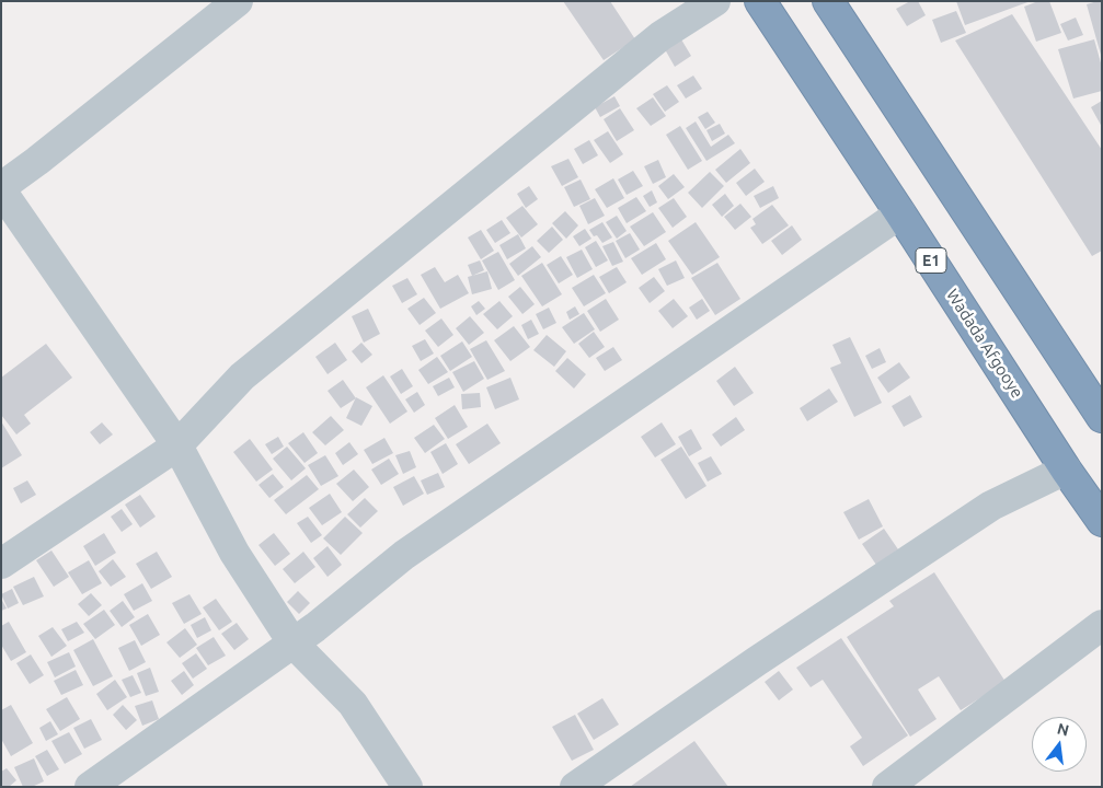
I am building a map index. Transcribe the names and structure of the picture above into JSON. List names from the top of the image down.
{
  "streets": {
    "highway": ["E1", "Wadada Afgooye"]
  },
  "north": "top"
}
